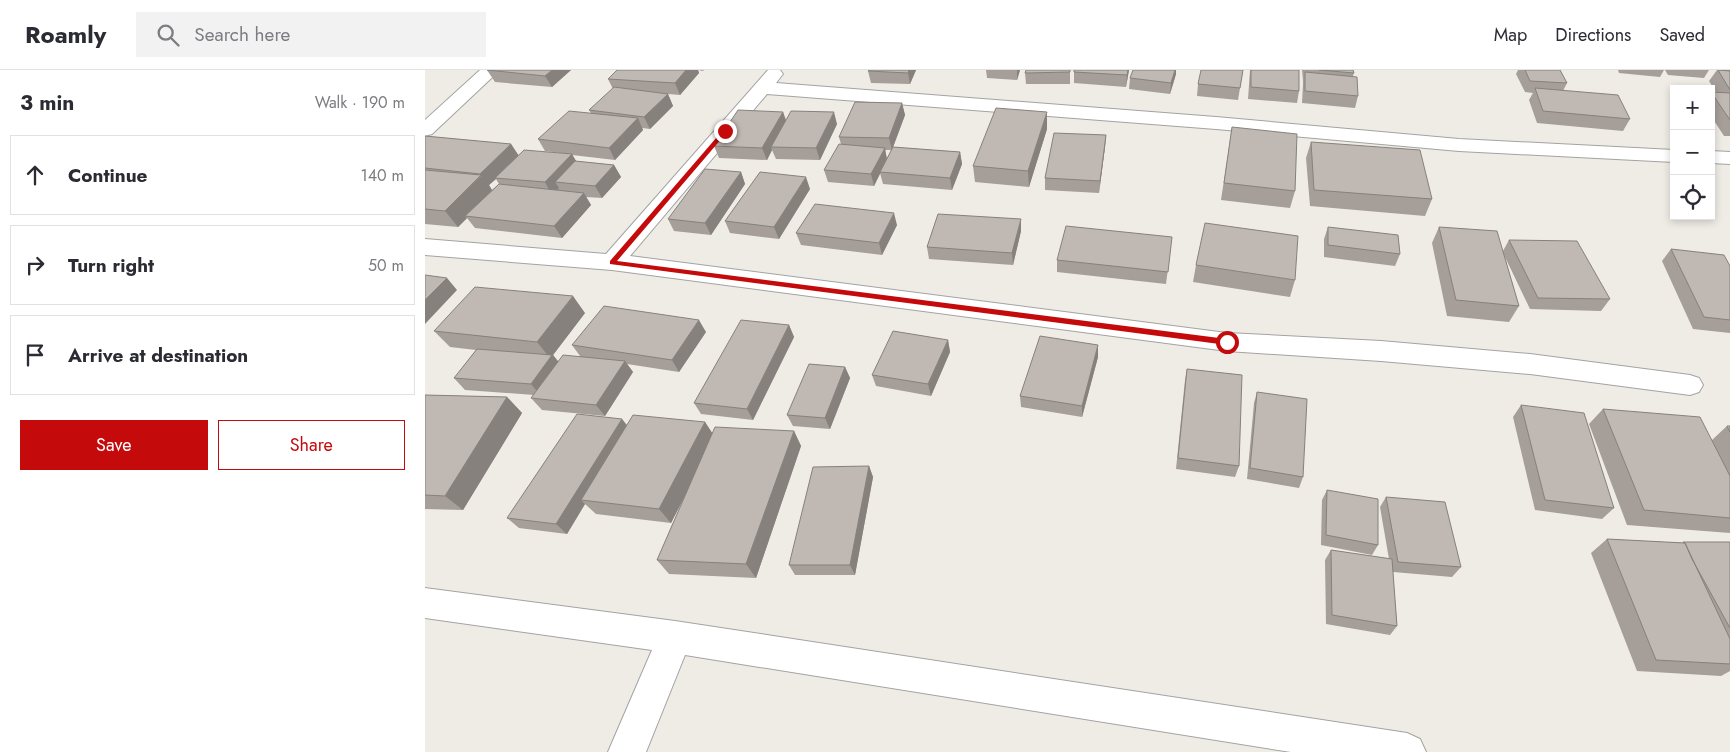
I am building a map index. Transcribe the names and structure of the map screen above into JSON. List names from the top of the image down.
{
  "page": {
    "header": "Roamly",
    "search": "Search here",
    "nav": ["Map", "Directions", "Saved"],
    "heading": ["3 min", "Walk · 190 m"],
    "map_buttons": ["+", "−"],
    "list": [
      ["Continue", "140 m"],
      ["Turn right", "50 m"],
      "Arrive at destination"
    ],
    "buttons": ["Save", "Share"]
  }
}
